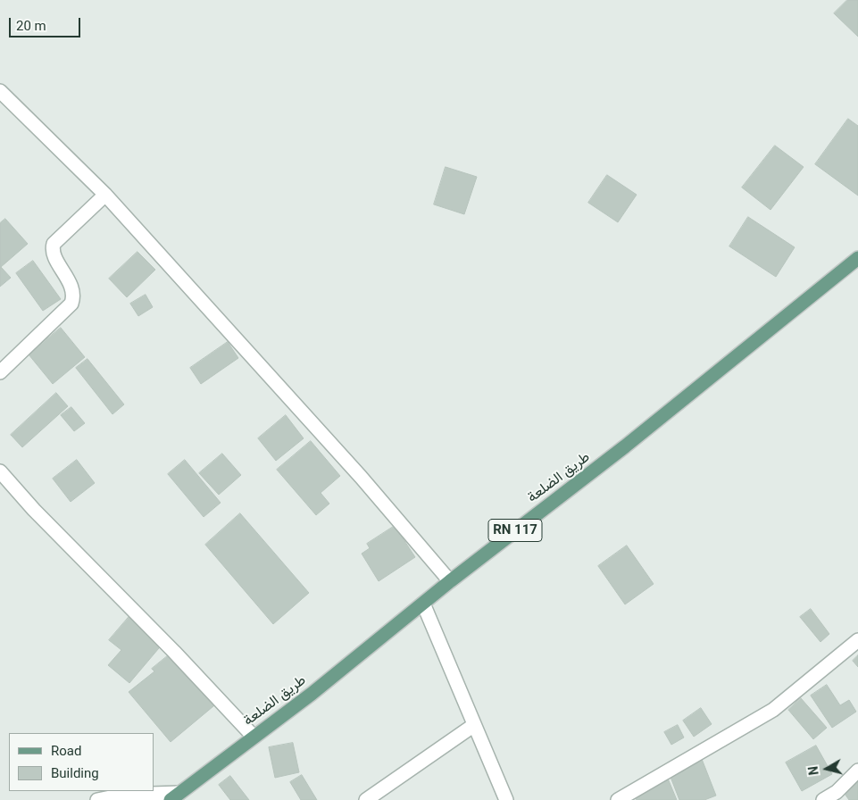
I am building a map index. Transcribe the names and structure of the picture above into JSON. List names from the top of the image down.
{
  "streets": {
    "main road": ["طريق الضلعة", "RN 117"]
  },
  "legend": ["Road", "Building"],
  "scale_bar": "20 m",
  "north": "left"
}
